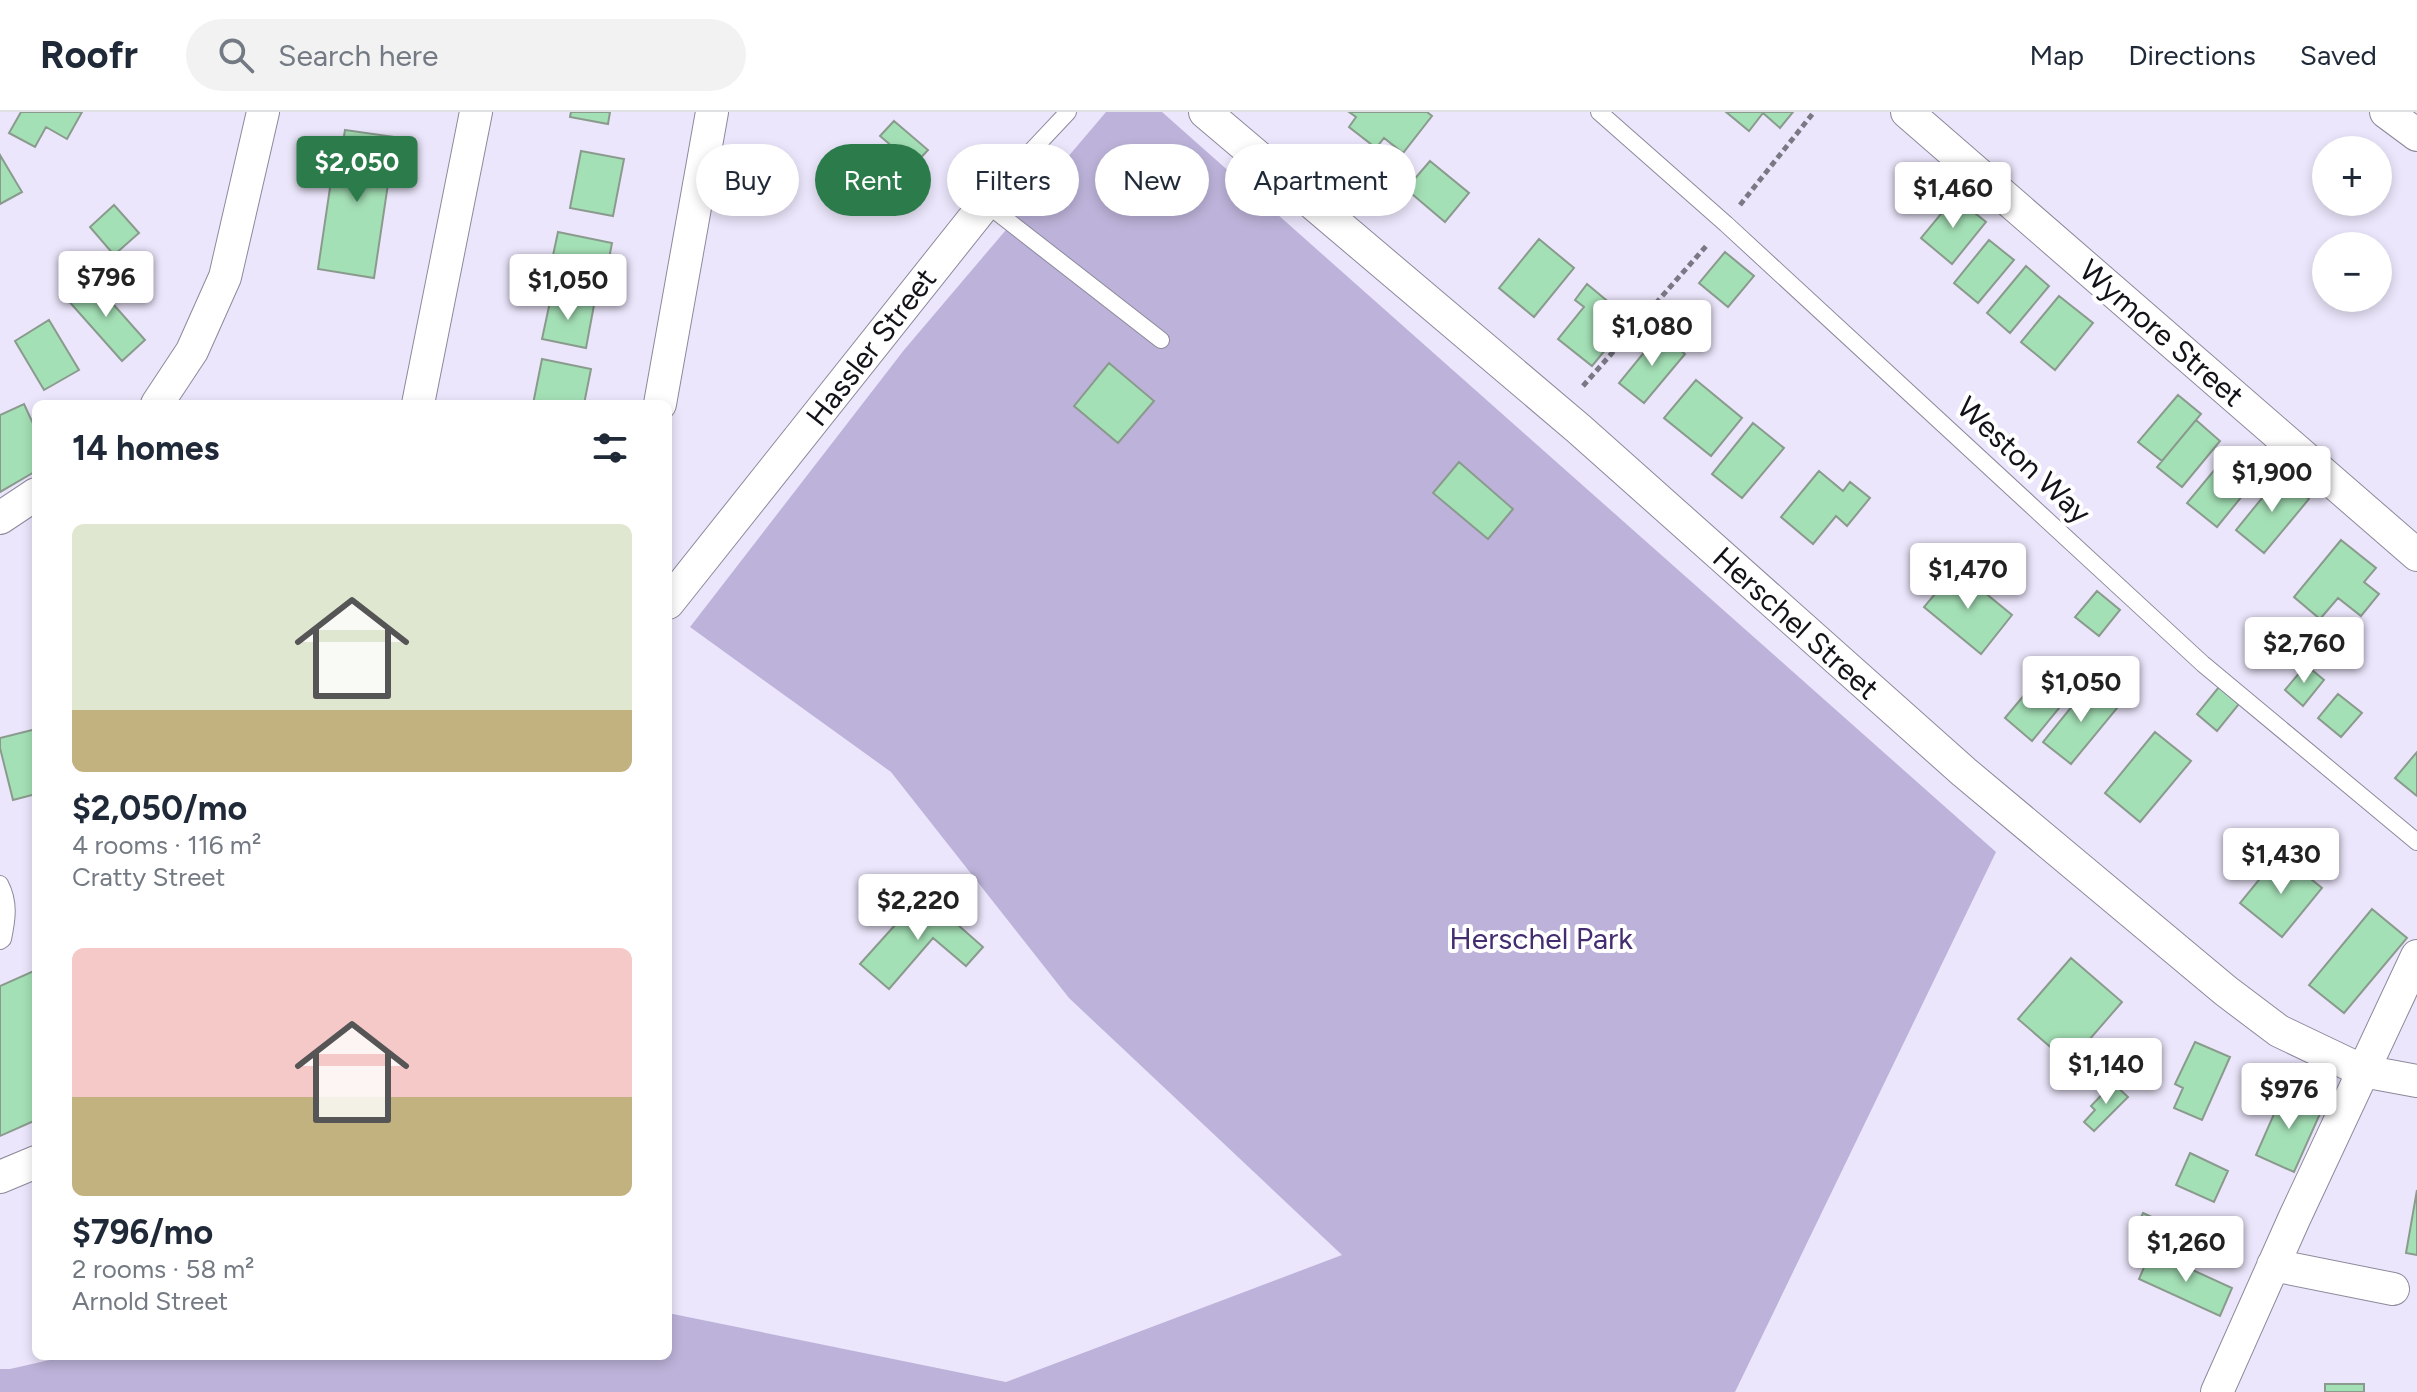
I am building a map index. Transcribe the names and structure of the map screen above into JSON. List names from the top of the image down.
{
  "streets": {
    "street": ["Wymore Street", "Hassler Street", "Herschel Street"],
    "lane": ["Weston Way"]
  },
  "parks": ["Herschel Park"],
  "page": {
    "header": "Roofr",
    "search": "Search here",
    "nav": ["Map", "Directions", "Saved"],
    "map_buttons": ["+", "−"],
    "price": [
      "$2,050",
      "$1,460",
      "$796",
      "$1,050",
      "$1,080",
      "$1,900",
      "$1,470",
      "$2,760",
      "$1,050",
      "$1,430",
      "$2,220",
      "$1,140",
      "$976",
      "$1,260"
    ],
    "chip": [
      "Buy",
      "Rent",
      "Filters",
      "New",
      "Apartment"
    ],
    "heading": "14 homes",
    "list": [
      {
        "name": "$2,050/mo",
        "note": "4 rooms · 116 m² · Cratty Street"
      },
      {
        "name": "$796/mo",
        "note": "2 rooms · 58 m² · Arnold Street"
      }
    ]
  }
}
